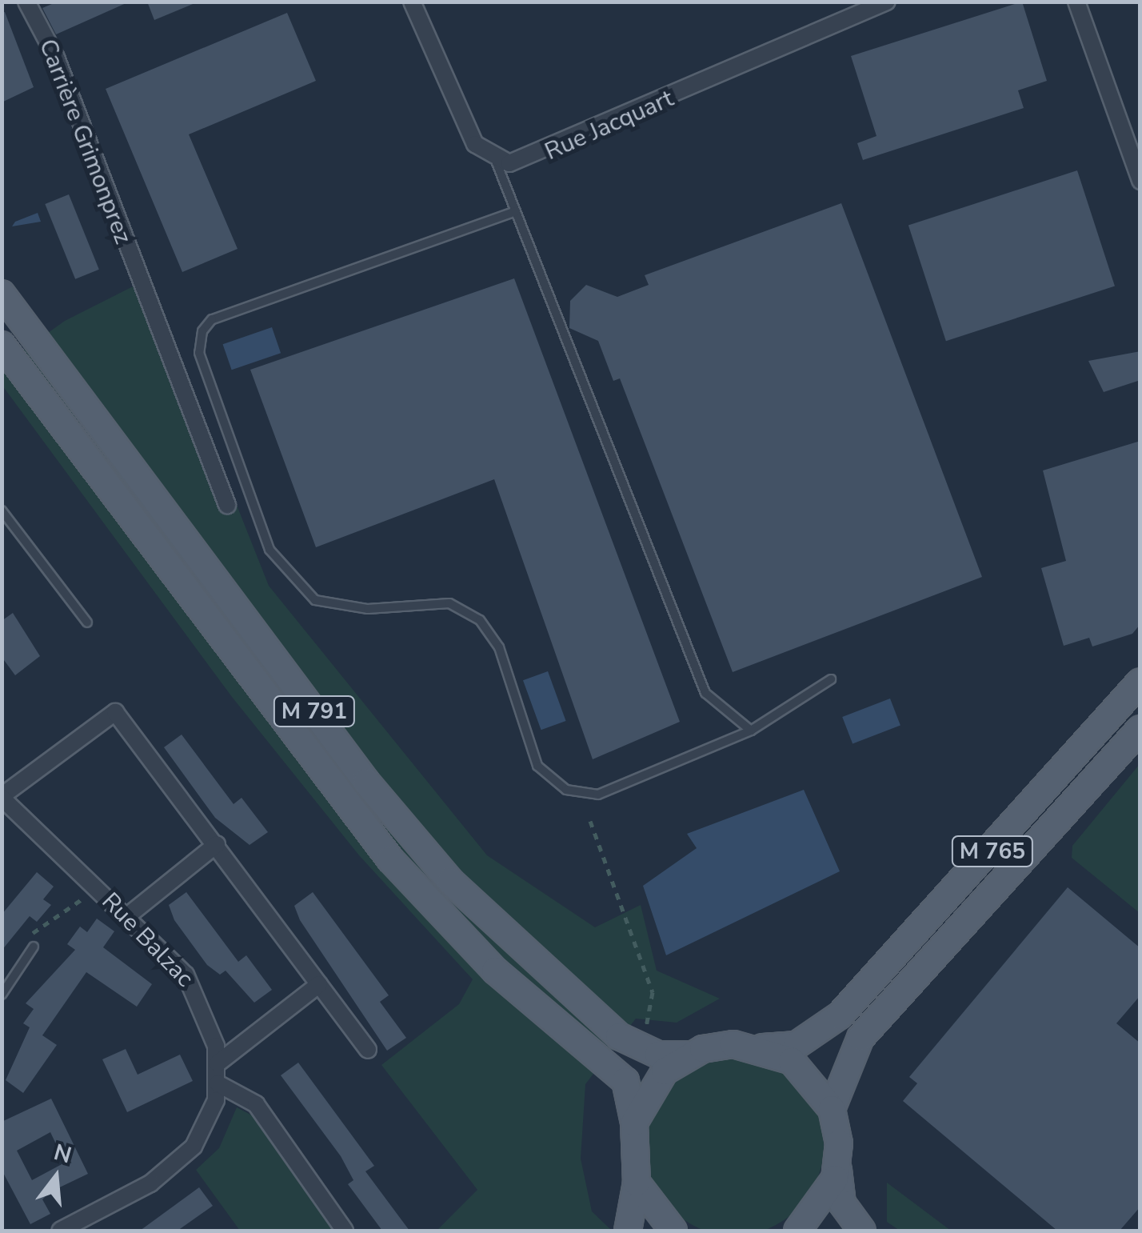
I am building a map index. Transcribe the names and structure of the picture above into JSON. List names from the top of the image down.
{
  "streets": {
    "main road": ["M 791", "M 765"],
    "street": ["Rue Jacquart", "Carrière Grimonprez", "Rue Balzac"]
  },
  "north": "top"
}
